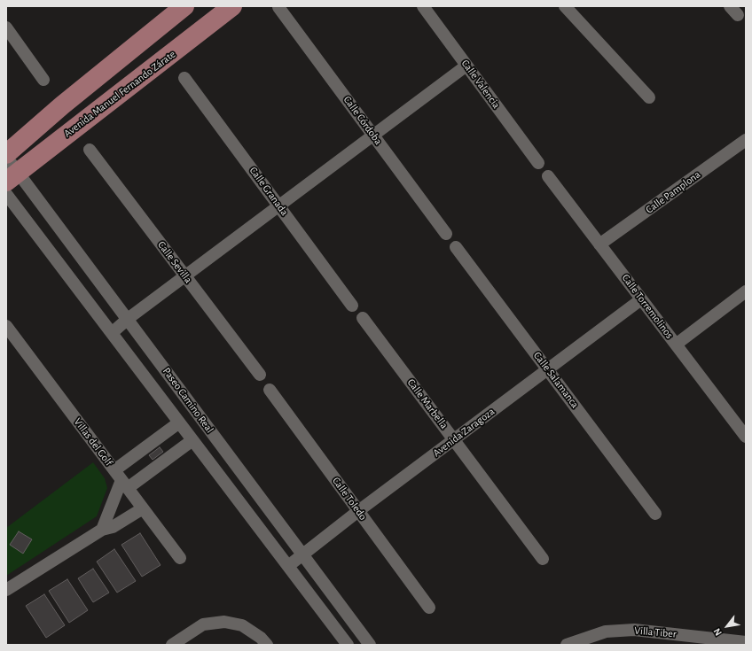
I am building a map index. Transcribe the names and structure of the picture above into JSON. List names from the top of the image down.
{
  "streets": {
    "main road": ["Avenida Manuel Fernando Zárate"],
    "street": [
      "Calle Valencia",
      "Calle Córdoba",
      "Calle Granada",
      "Calle Pamplona",
      "Calle Sevilla",
      "Calle Torremolinos",
      "Calle Salamanca",
      "Paseo Camino Real",
      "Calle Marbella",
      "Avenida Zaragoza",
      "Villas del Golf",
      "Calle Toledo",
      "Villa Tiber"
    ]
  },
  "crossings": [
    ["Avenida Manuel Fernando Zárate", "Paseo Camino Real"],
    ["Calle Pamplona", "Calle Torremolinos"],
    ["Calle Torremolinos", "Avenida Zaragoza"],
    ["Calle Salamanca", "Avenida Zaragoza"],
    ["Paseo Camino Real", "Avenida Zaragoza"],
    ["Calle Marbella", "Avenida Zaragoza"],
    ["Avenida Zaragoza", "Calle Toledo"]
  ],
  "north": "bottom left"
}
